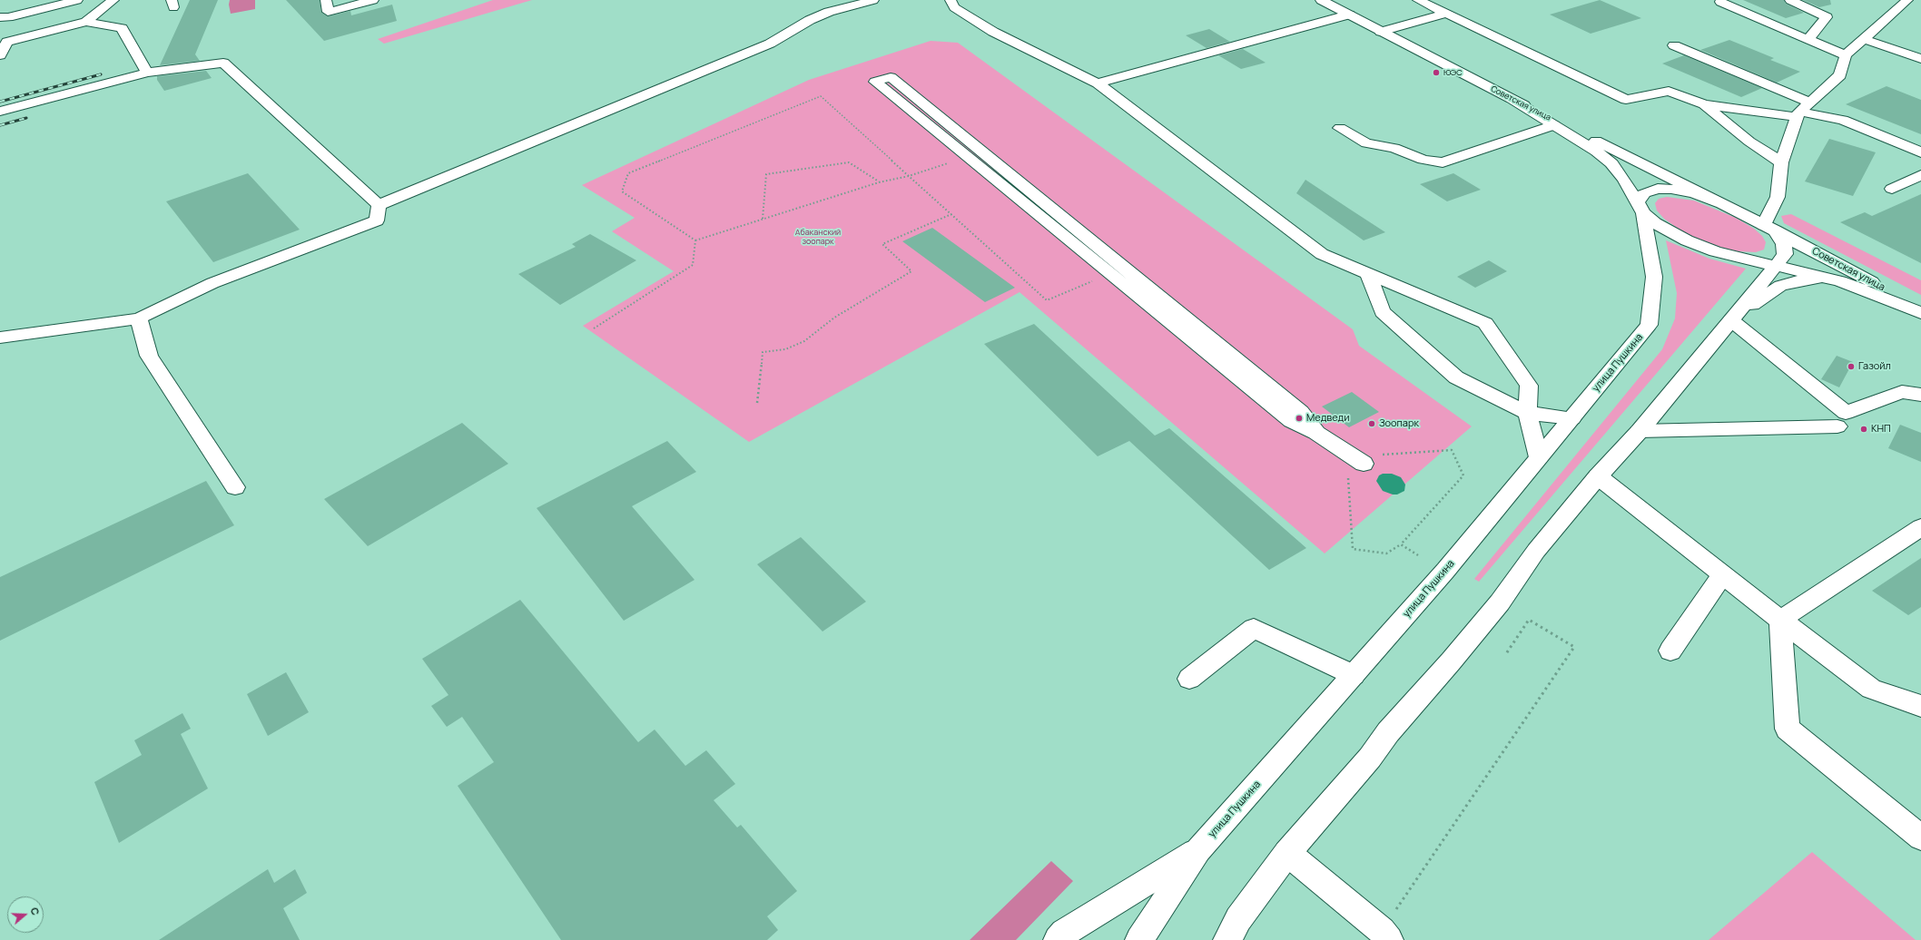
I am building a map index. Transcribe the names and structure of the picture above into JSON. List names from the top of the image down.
{
  "streets": {
    "main road": ["Советская улица", "улица Пушкина"]
  },
  "crossings": [
    ["Советская улица", "улица Пушкина"]
  ],
  "parks": ["Абаканский зоопарк"],
  "places": [
    "ЮЭС",
    "Газойл",
    "Медведи",
    "Зоопарк",
    "КНП"
  ],
  "north": "right"
}
